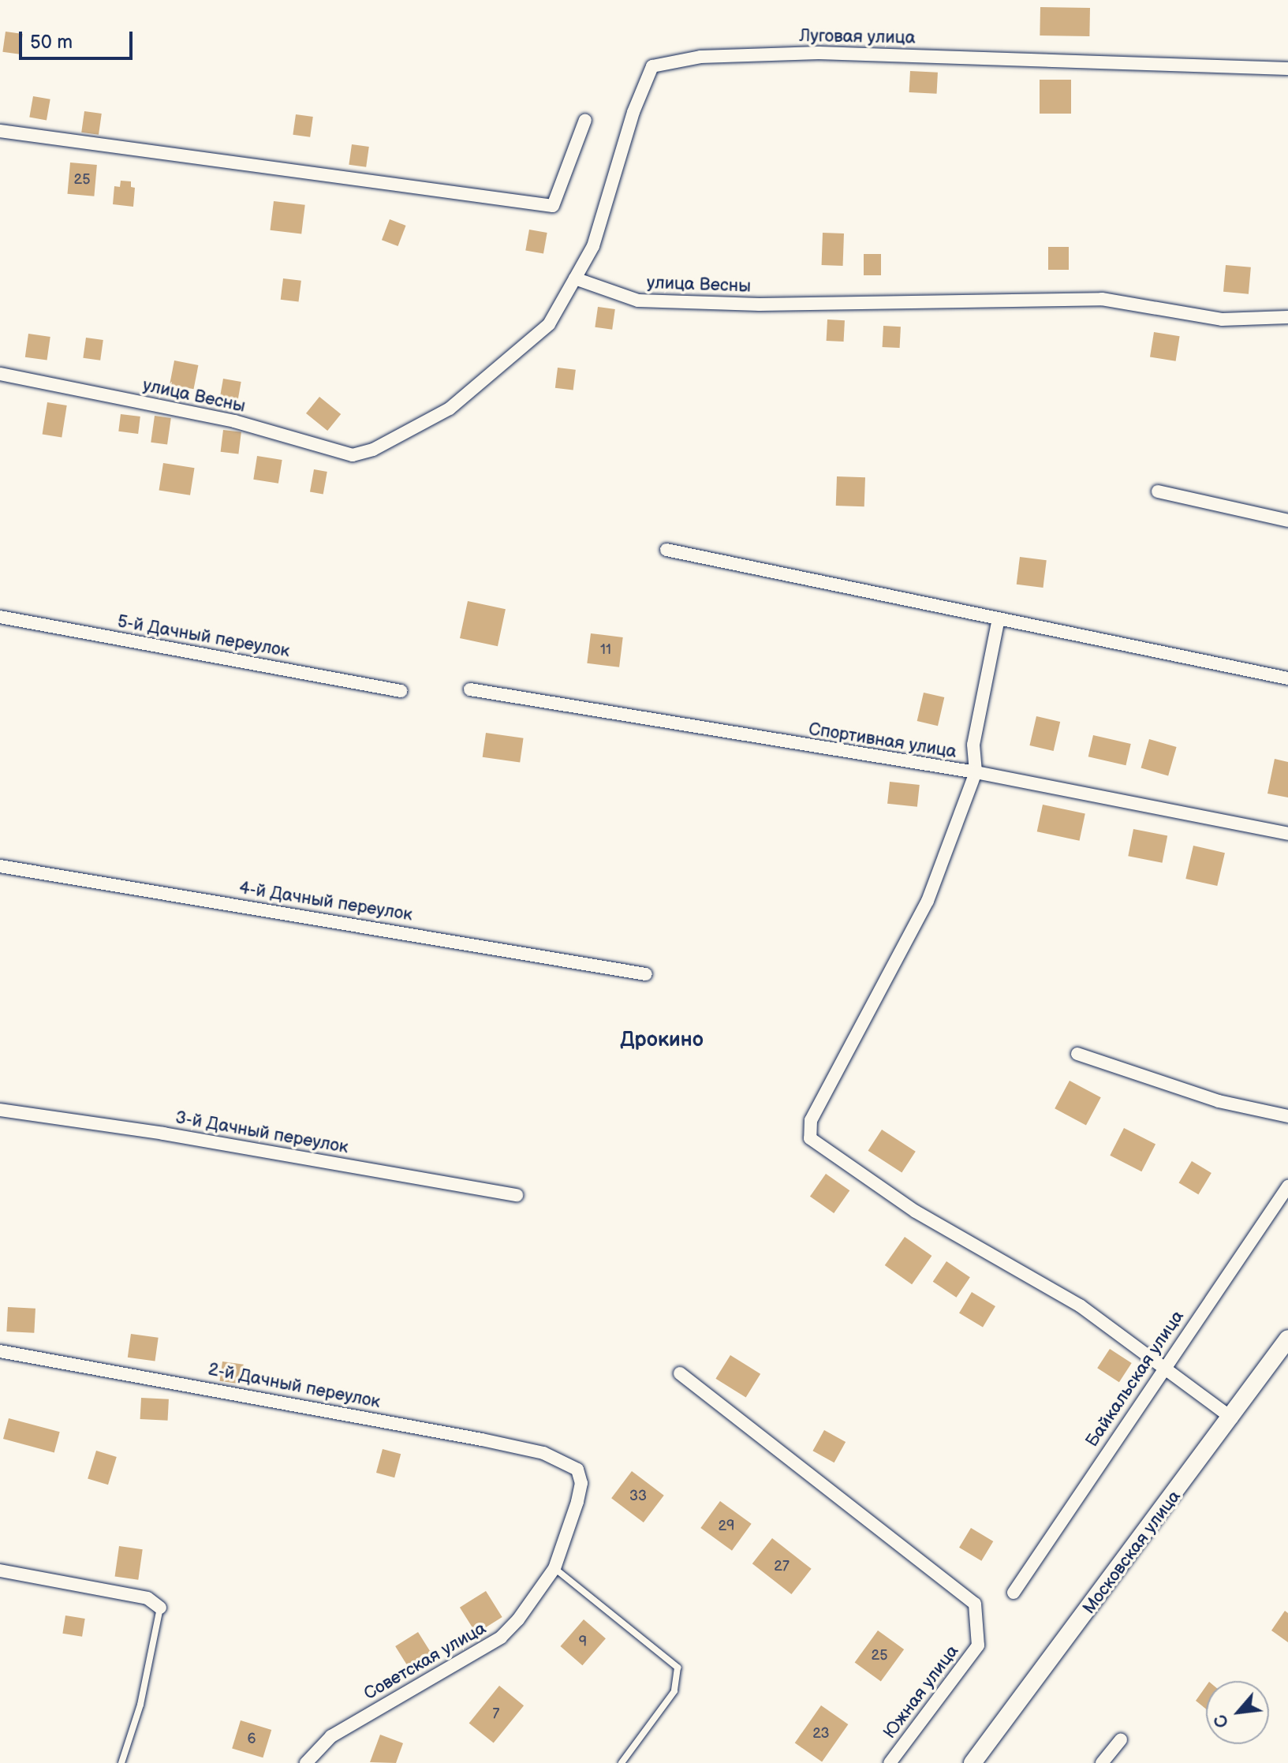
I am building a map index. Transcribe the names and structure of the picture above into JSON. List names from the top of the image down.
{
  "streets": {
    "street": [
      "Луговая улица",
      "улица Весны",
      "5-й Дачный переулок",
      "Спортивная улица",
      "4-й Дачный переулок",
      "3-й Дачный переулок",
      "Байкальская улица",
      "2-й Дачный переулок",
      "Московская улица",
      "Советская улица",
      "Южная улица"
    ]
  },
  "crossings": [
    ["Луговая улица", "улица Весны"],
    ["2-й Дачный переулок", "Советская улица"]
  ],
  "districts": ["Дрокино"],
  "house_numbers": [
    "25",
    "11",
    "33",
    "29",
    "27",
    "9",
    "25",
    "7",
    "23",
    "6"
  ],
  "scale_bar": "50 m",
  "north": "bottom left"
}
